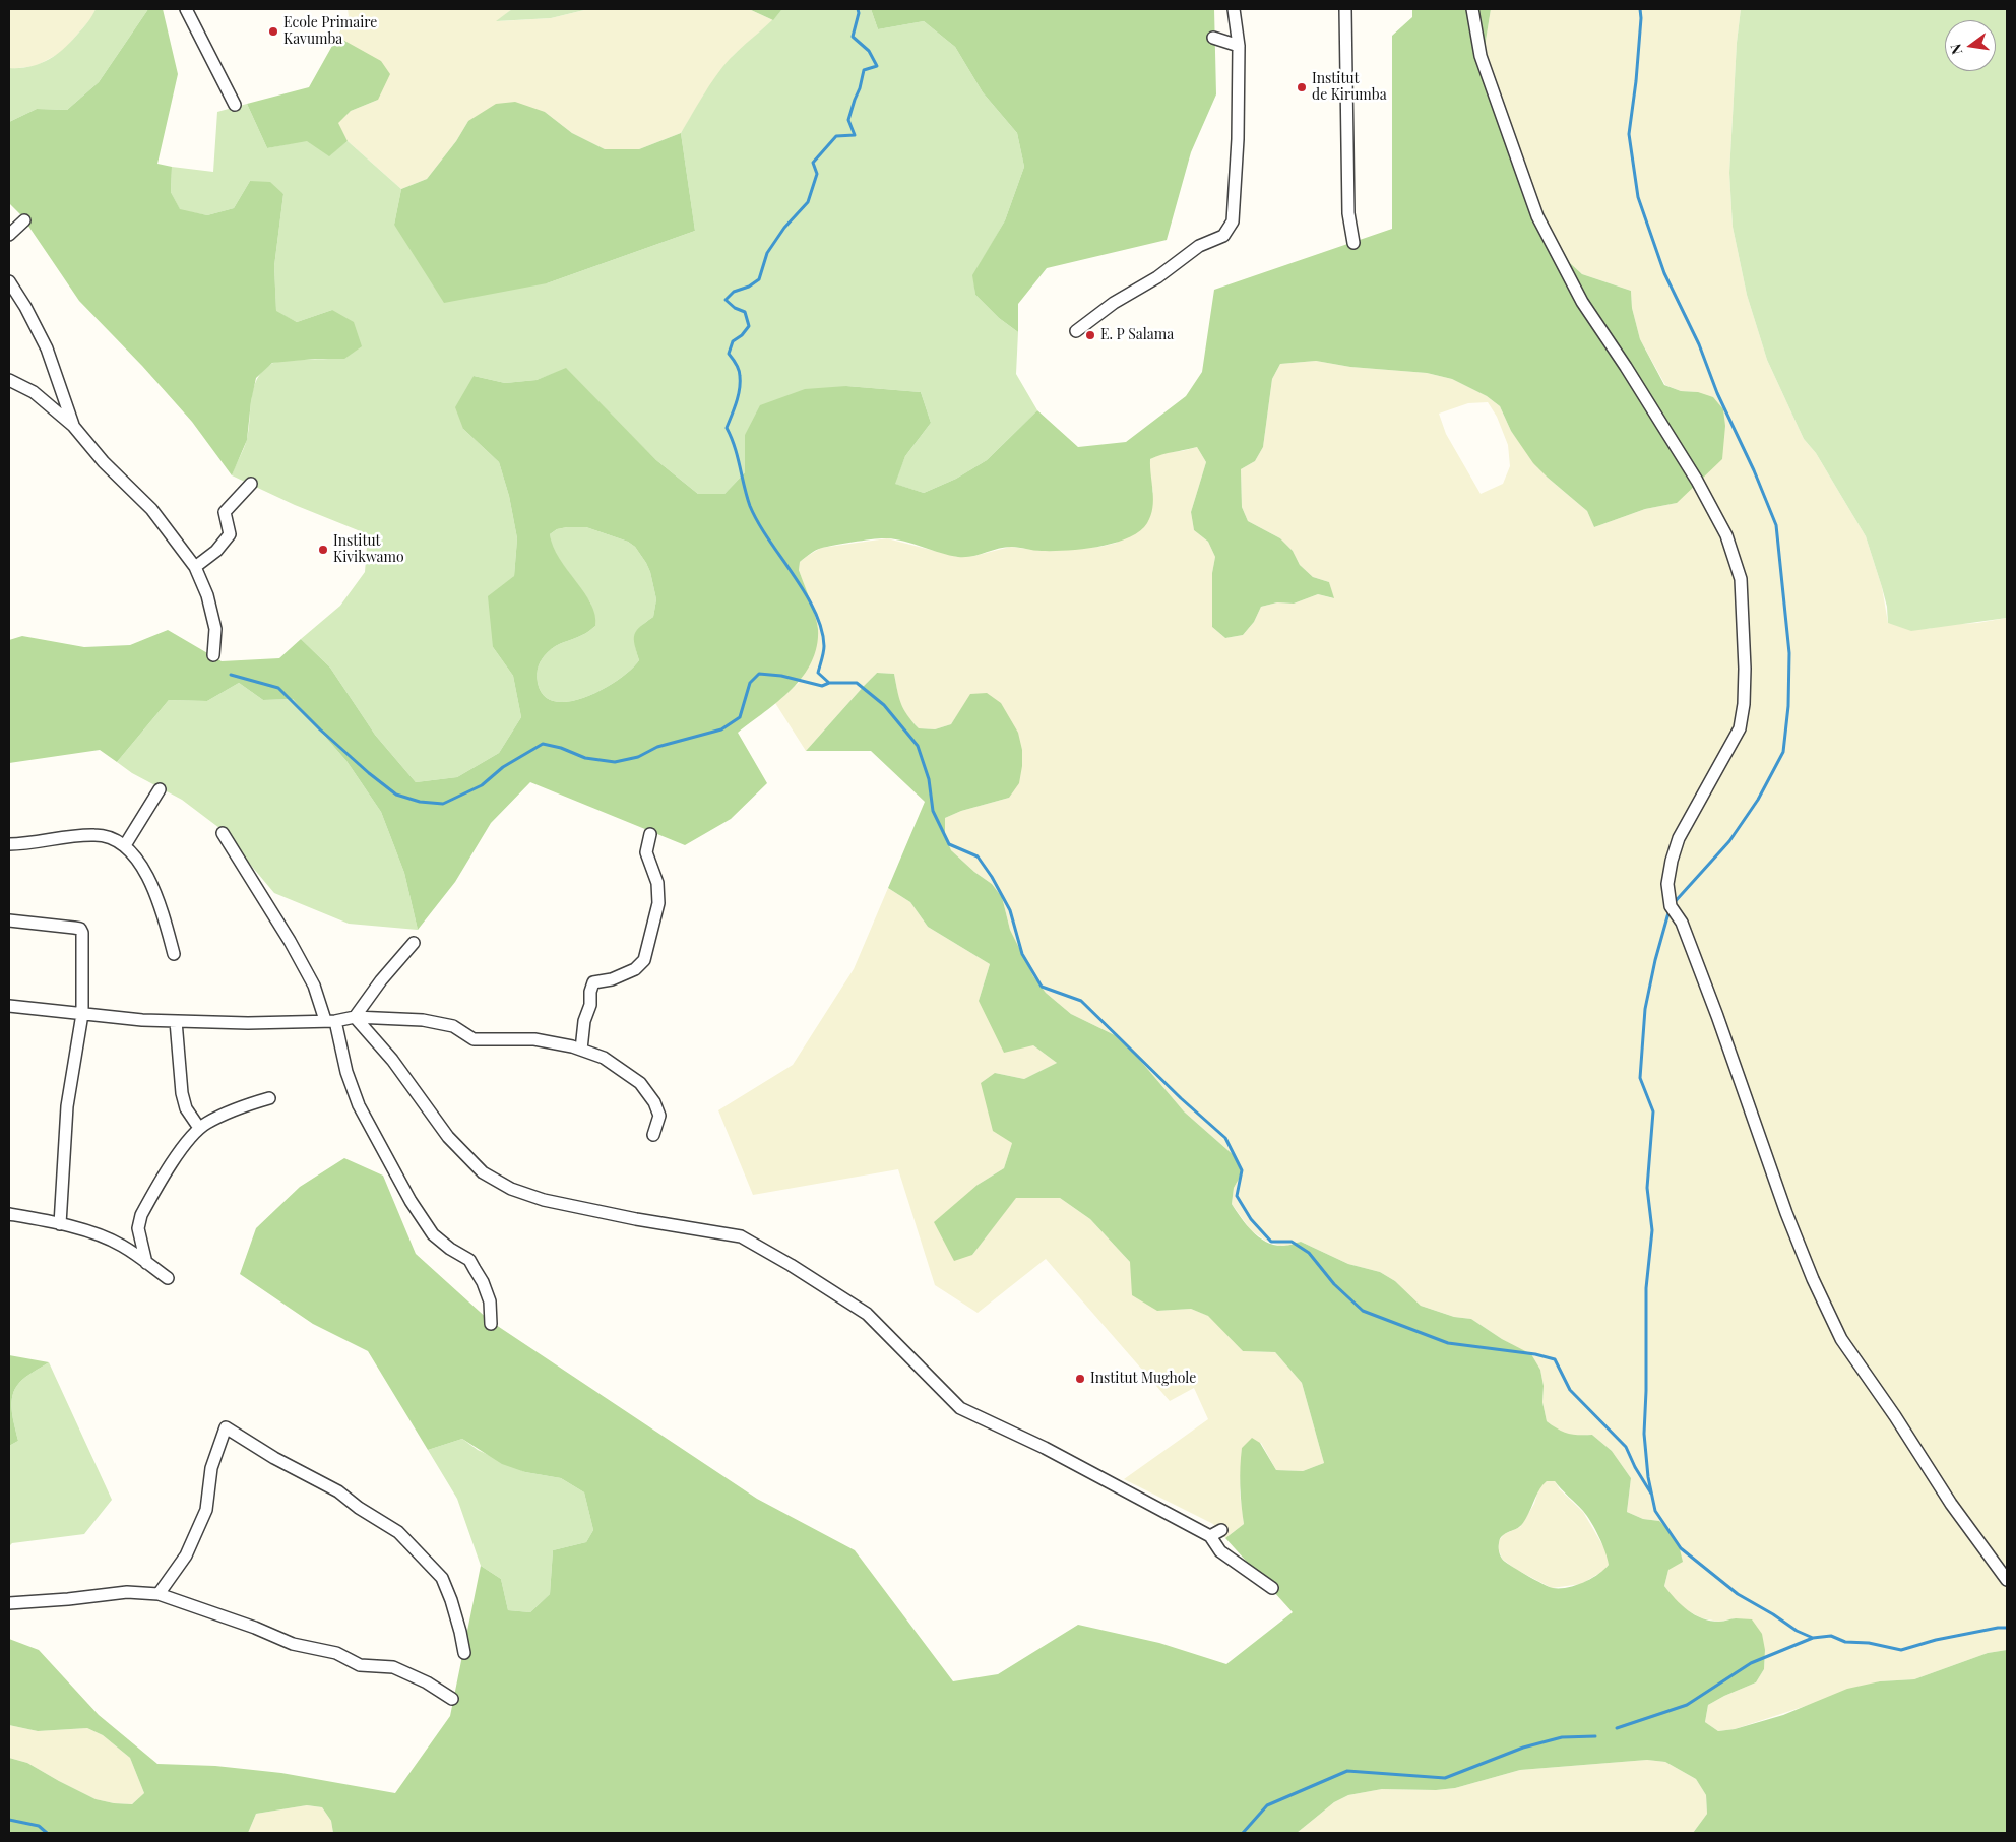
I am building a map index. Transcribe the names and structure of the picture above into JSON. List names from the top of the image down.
{
  "places": [
    "Ecole Primaire Kavumba",
    "Institut de Kirumba",
    "E. P Salama",
    "Institut Kivikwamo",
    "Institut Mughole"
  ],
  "north": "left"
}
